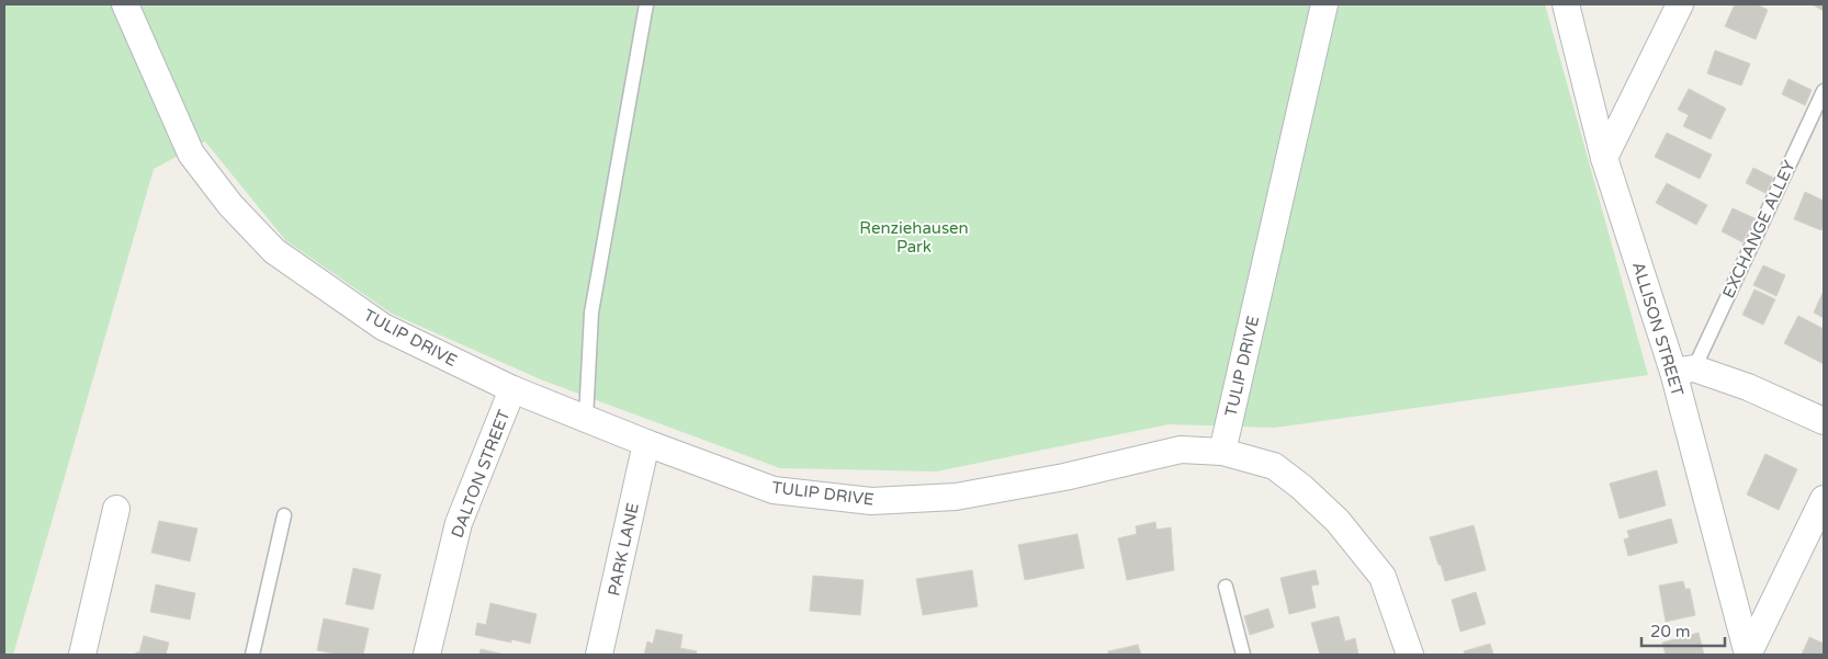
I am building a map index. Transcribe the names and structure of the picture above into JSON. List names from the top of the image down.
{
  "streets": {
    "street": [
      "ALLISON STREET",
      "TULIP DRIVE",
      "DALTON STREET",
      "PARK LANE"
    ],
    "lane": ["EXCHANGE ALLEY"]
  },
  "crossings": [
    ["EXCHANGE ALLEY", "ALLISON STREET"],
    ["TULIP DRIVE", "DALTON STREET"],
    ["TULIP DRIVE", "PARK LANE"]
  ],
  "parks": ["Renziehausen Park"],
  "scale_bar": "20 m"
}
